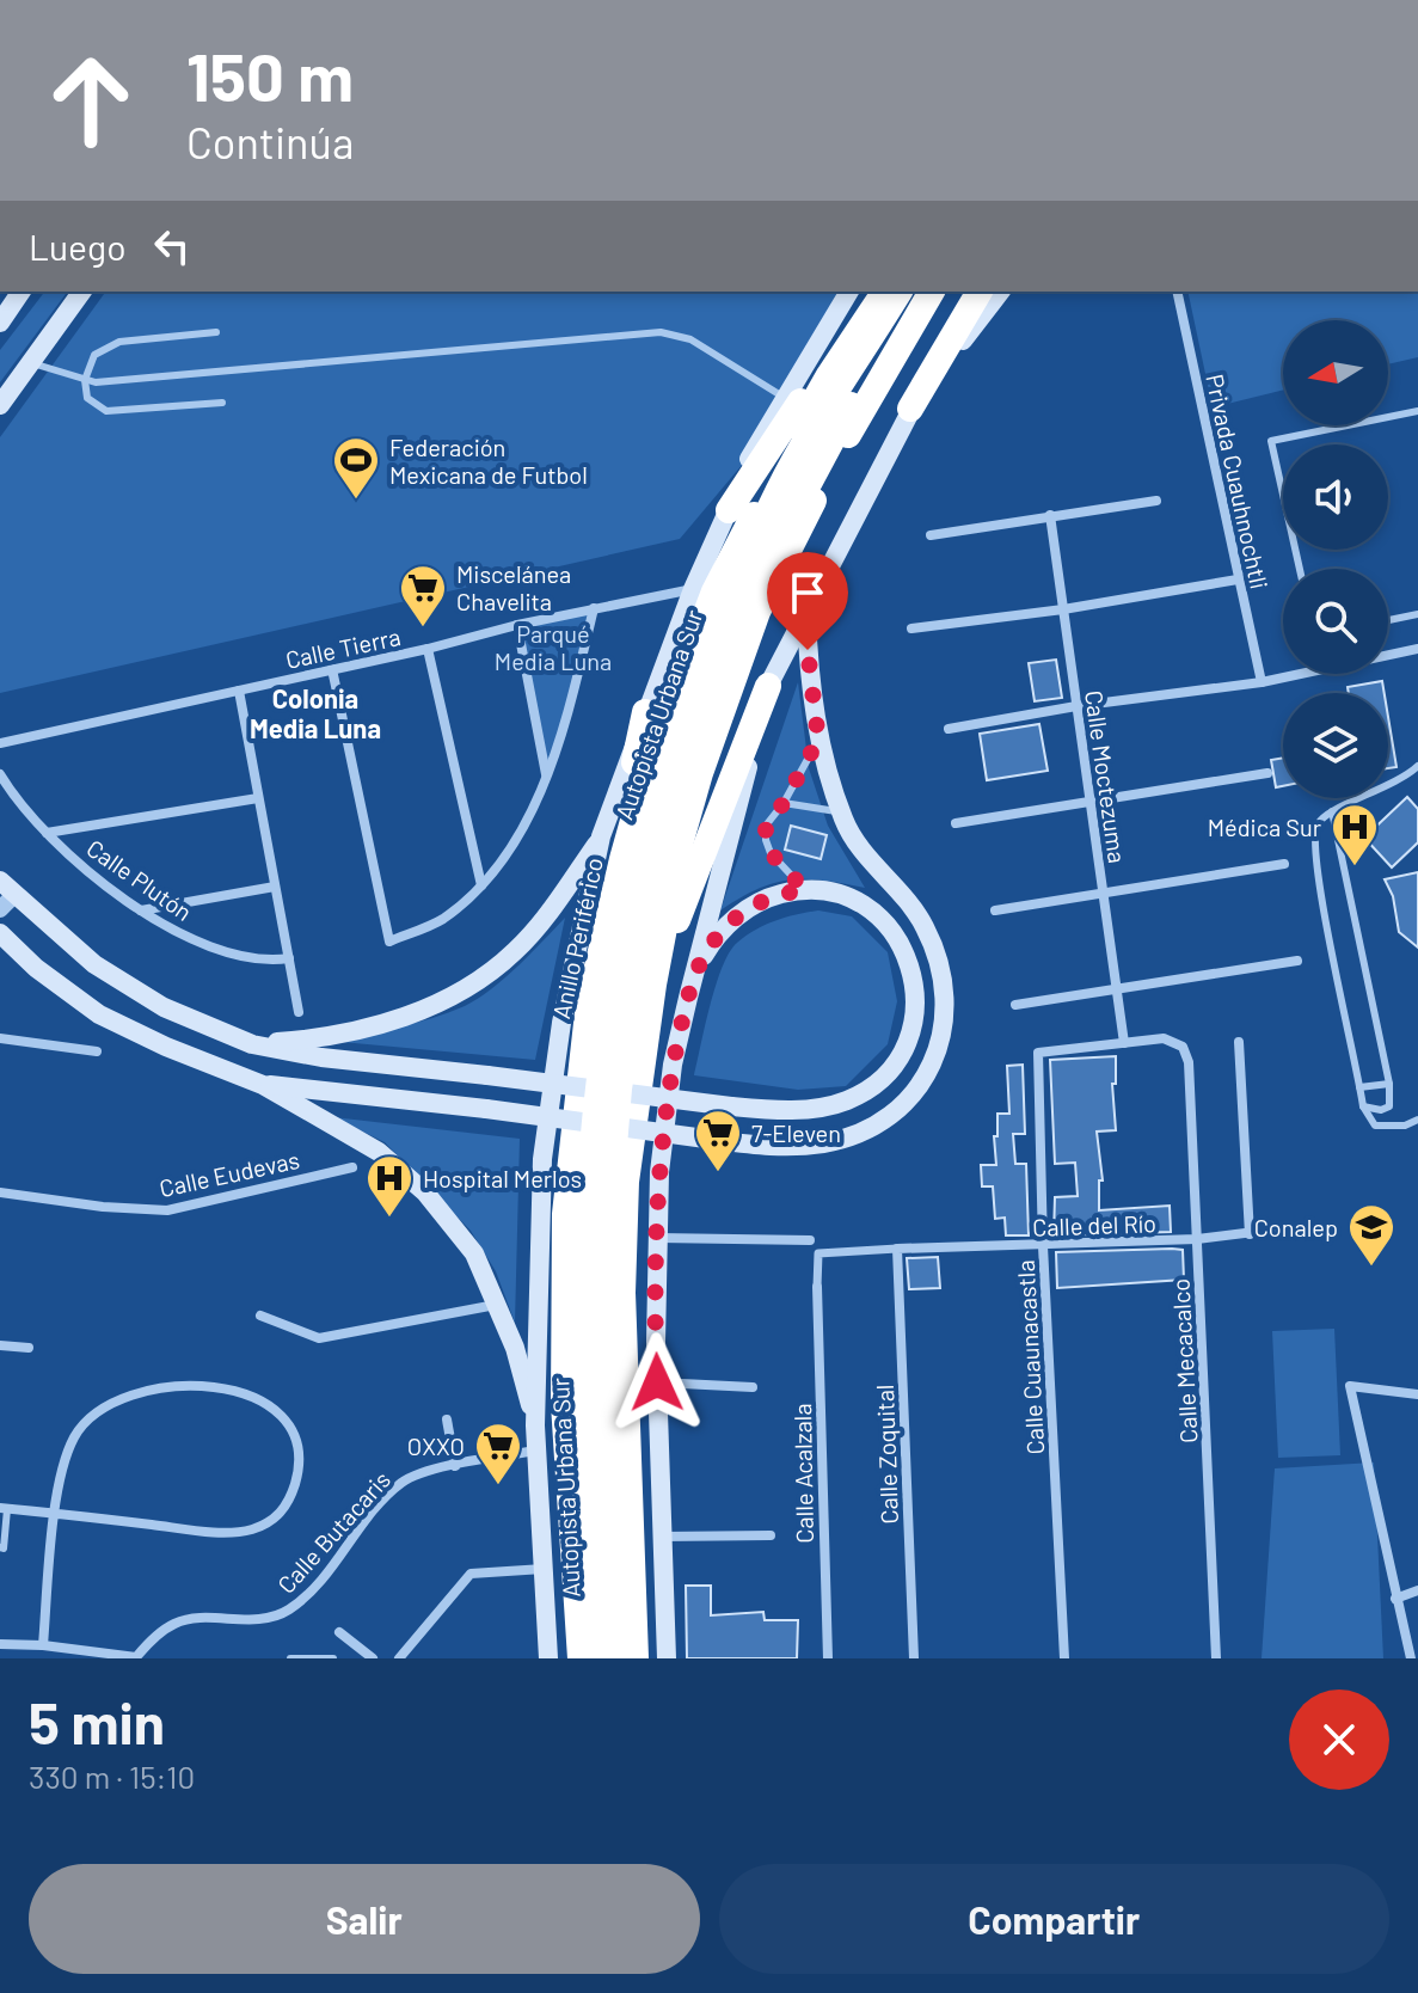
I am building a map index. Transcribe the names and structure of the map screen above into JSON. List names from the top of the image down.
{
  "streets": {
    "highway": ["Autopista Urbana Sur", "Anillo Periférico"],
    "street": [
      "Privada Cuauhnochtli",
      "Calle Tierra",
      "Calle Moctezuma",
      "Calle Plutón",
      "Calle Eudevas",
      "Calle del Río",
      "Calle Cuaunacastla",
      "Calle Mecacalco",
      "Calle Zoquital",
      "Calle Acalzala",
      "Calle Butacaris"
    ]
  },
  "crossings": [
    ["Calle Moctezuma", "Calle Cuaunacastla"],
    ["Calle Moctezuma", "Calle Mecacalco"],
    ["Calle del Río", "Calle Cuaunacastla"],
    ["Calle del Río", "Calle Mecacalco"],
    ["Calle del Río", "Calle Zoquital"],
    ["Calle Cuaunacastla", "Calle Mecacalco"]
  ],
  "districts": ["Colonia Media Luna"],
  "parks": ["Parqué Media Luna"],
  "places": {
    "sports": ["Federación Mexicana de Futbol"],
    "supermarket": ["Miscelánea Chavelita", "7-Eleven", "OXXO"],
    "hospital": ["Médica Sur", "Hospital Merlos"],
    "school or university": ["Conalep"]
  },
  "north": "left",
  "page": {
    "turn": ["150 m", "Continúa"],
    "then": "Luego",
    "heading": ["5 min", "330 m · 15:10"],
    "buttons": ["Salir", "Compartir"]
  }
}
